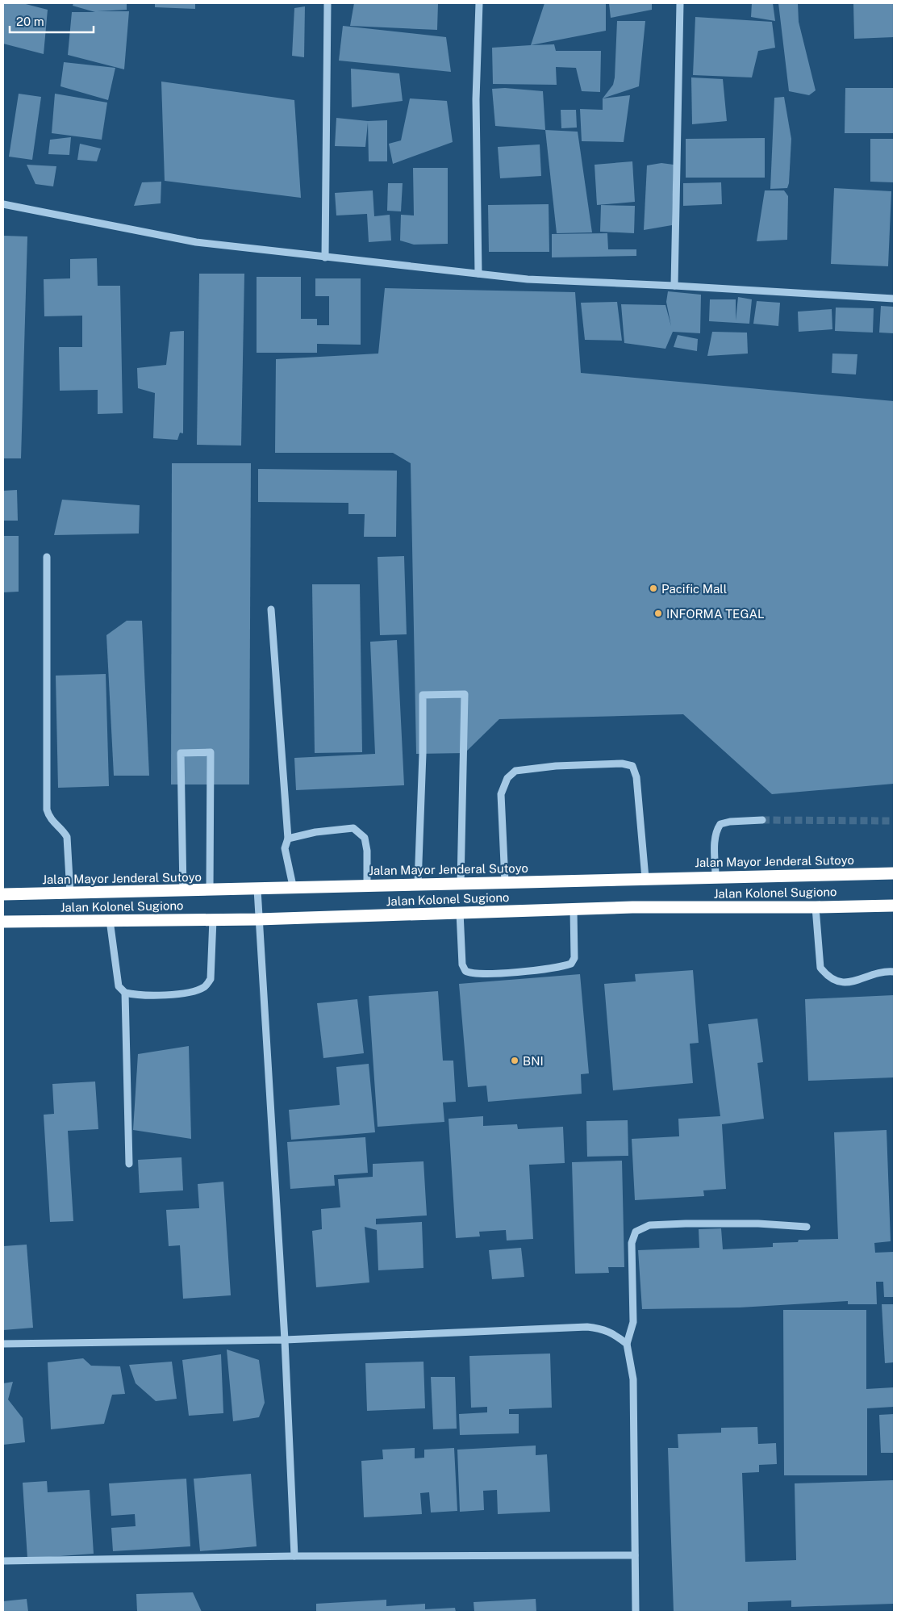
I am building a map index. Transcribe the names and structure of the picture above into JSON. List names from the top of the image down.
{
  "streets": {
    "highway": ["Jalan Mayor Jenderal Sutoyo", "Jalan Kolonel Sugiono"]
  },
  "places": ["Pacific Mall", "INFORMA TEGAL", "BNI"],
  "scale_bar": "20 m"
}
